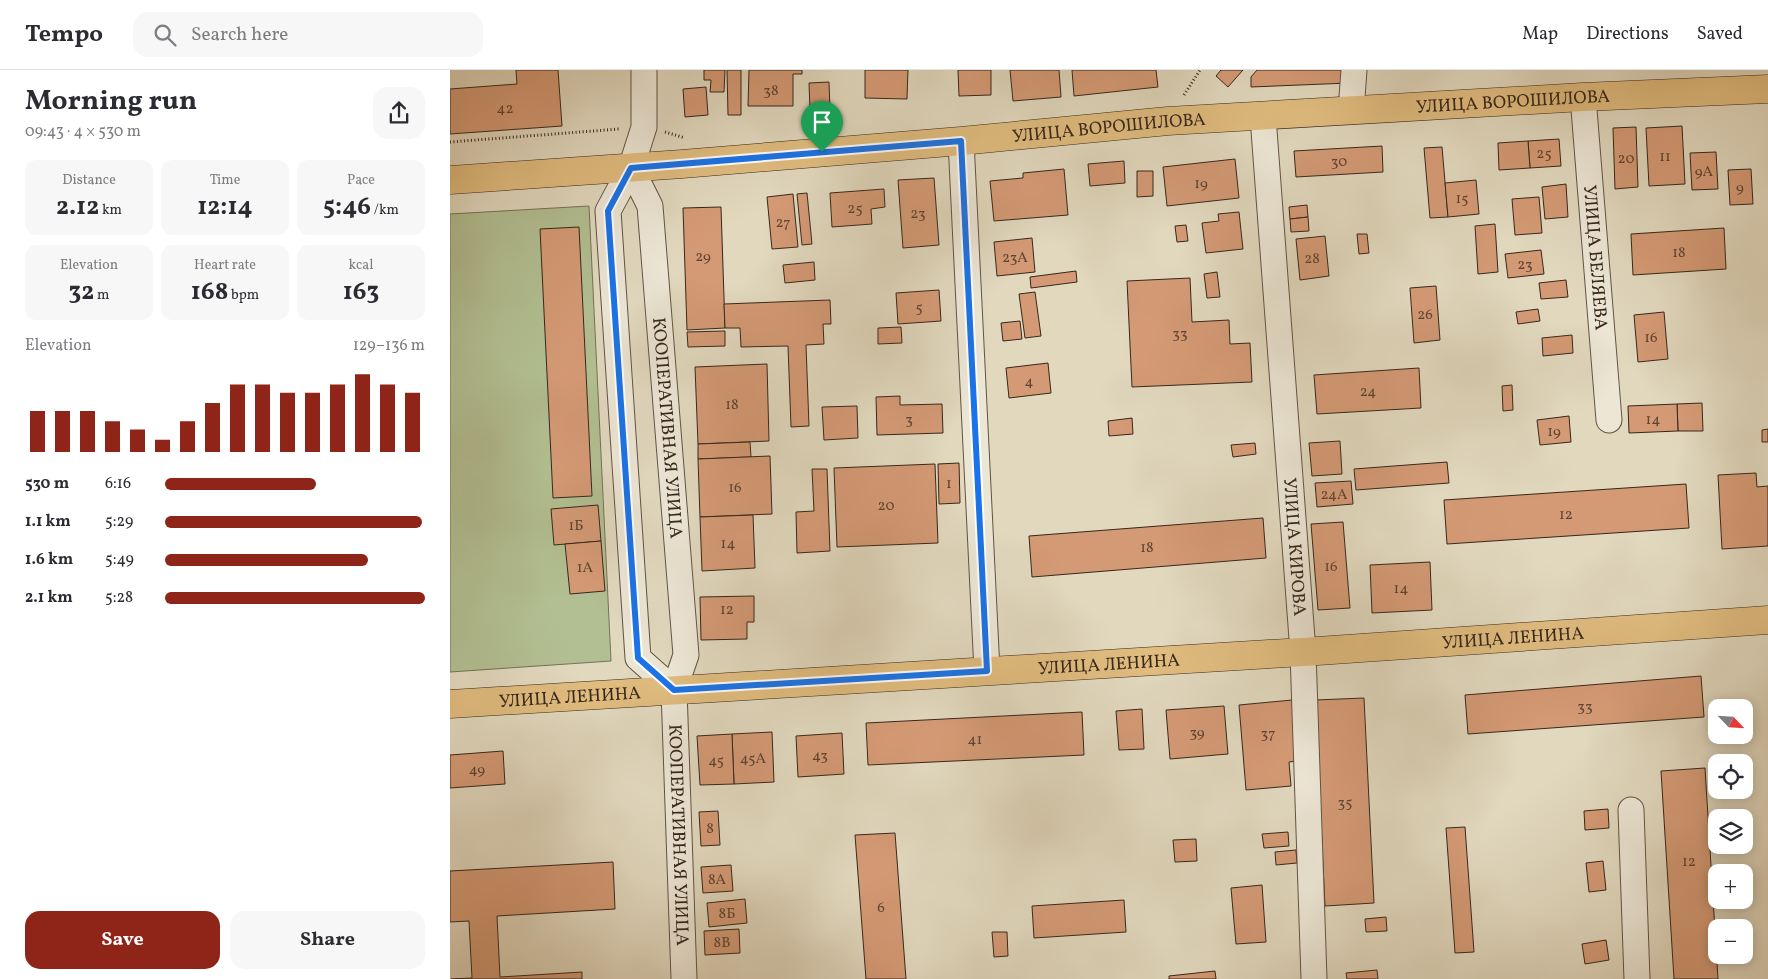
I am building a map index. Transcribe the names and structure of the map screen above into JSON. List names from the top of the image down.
{
  "streets": {
    "main road": ["УЛИЦА ВОРОШИЛОВА", "УЛИЦА ЛЕНИНА"],
    "street": ["УЛИЦА БЕЛЯЕВА", "КООПЕРАТИВНАЯ УЛИЦА", "УЛИЦА КИРОВА"]
  },
  "crossings": [
    ["УЛИЦА ВОРОШИЛОВА", "УЛИЦА БЕЛЯЕВА"],
    ["УЛИЦА ВОРОШИЛОВА", "КООПЕРАТИВНАЯ УЛИЦА"],
    ["УЛИЦА ВОРОШИЛОВА", "УЛИЦА КИРОВА"],
    ["КООПЕРАТИВНАЯ УЛИЦА", "УЛИЦА ЛЕНИНА"],
    ["УЛИЦА КИРОВА", "УЛИЦА ЛЕНИНА"]
  ],
  "house_numbers": [
    "38",
    "42",
    "25",
    "11",
    "20",
    "30",
    "9А",
    "19",
    "9",
    "15",
    "25",
    "23",
    "27",
    "18",
    "29",
    "23А",
    "28",
    "23",
    "5",
    "26",
    "33",
    "16",
    "4",
    "24",
    "18",
    "3",
    "14",
    "19",
    "1",
    "16",
    "24А",
    "20",
    "12",
    "1Б",
    "14",
    "18",
    "16",
    "1А",
    "14",
    "12",
    "33",
    "39",
    "37",
    "41",
    "43",
    "45А",
    "45",
    "49",
    "35",
    "8",
    "12",
    "8А",
    "6",
    "8Б",
    "8В"
  ],
  "north": "bottom right",
  "page": {
    "header": "Tempo",
    "search": "Search here",
    "nav": ["Map", "Directions", "Saved"],
    "heading": ["Morning run", "09:43 · 4 × 530 m"],
    "stats": [
      ["Distance", "2.12 km"],
      ["Time", "12:14"],
      ["Pace", "5:46 /km"],
      ["Elevation", "32 m"],
      ["Heart rate", "168 bpm"],
      ["kcal", "163"]
    ],
    "chart": ["Elevation", "129–136 m"],
    "list": [
      {
        "name": "530 m",
        "note": "6:16"
      },
      {
        "name": "1.1 km",
        "note": "5:29"
      },
      {
        "name": "1.6 km",
        "note": "5:49"
      },
      {
        "name": "2.1 km",
        "note": "5:28"
      }
    ],
    "map_buttons": ["+", "−"],
    "buttons": ["Save", "Share"]
  }
}
